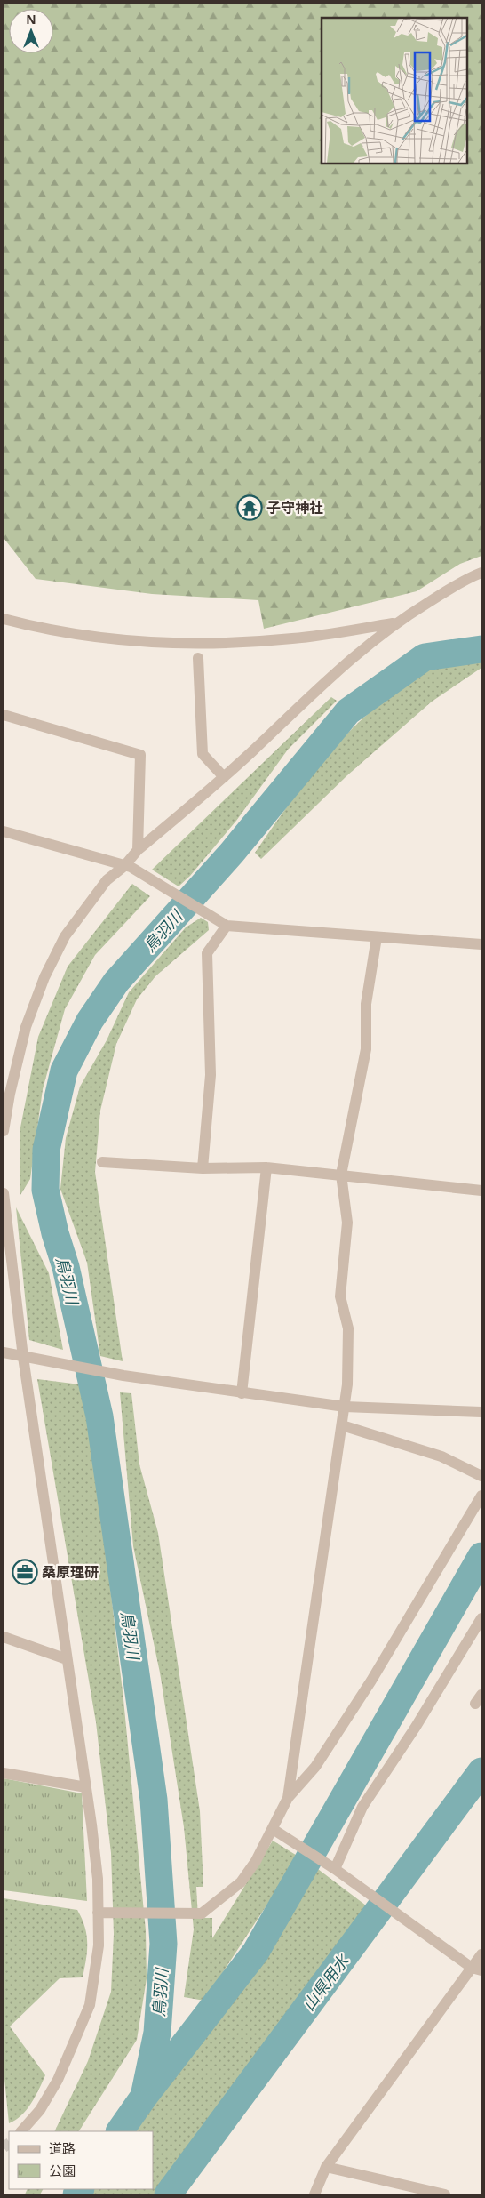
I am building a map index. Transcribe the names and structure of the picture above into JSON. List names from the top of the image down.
{
  "water": ["鳥羽川", "山県用水"],
  "places": {
    "temple": ["子守神社"],
    "office": ["桑原理研"]
  },
  "legend": ["道路", "公園"],
  "north": "top"
}
